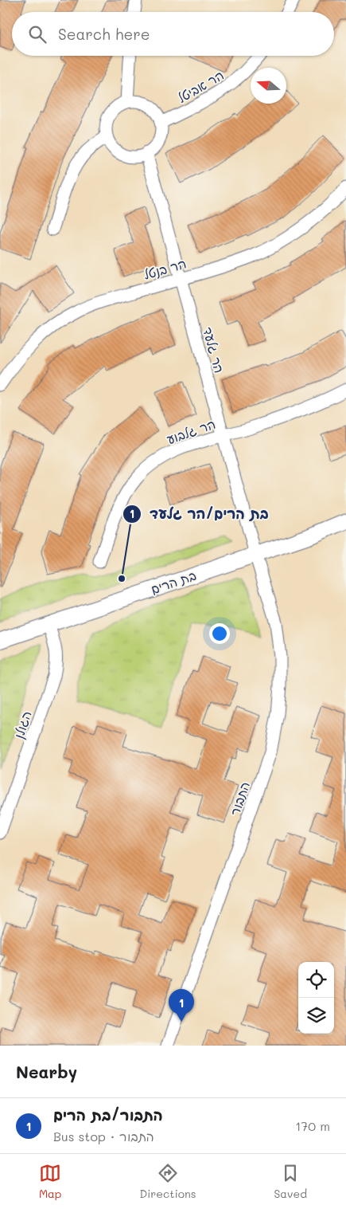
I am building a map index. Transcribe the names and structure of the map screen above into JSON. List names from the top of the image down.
{
  "streets": {
    "street": [
      "הר אביטל",
      "הר בנטל",
      "הר גלעד",
      "הר גלבוע",
      "בת הרים",
      "הגולן",
      "התבור"
    ]
  },
  "crossings": [
    ["הר אביטל", "הר גלעד"],
    ["הר בנטל", "הר גלעד"],
    ["הר גלעד", "הר גלבוע"],
    ["הר גלעד", "בת הרים"],
    ["הר גלעד", "התבור"],
    ["בת הרים", "הגולן"],
    ["בת הרים", "התבור"]
  ],
  "places": ["בת הרים/הר גלעד"],
  "north": "left",
  "page": {
    "search": "Search here",
    "pins": "1",
    "heading": "Nearby",
    "list": [
      {
        "mark": "1",
        "name": "התבור/בת הרים",
        "note": "Bus stop · התבור",
        "value": "170 m"
      }
    ],
    "nav": ["Map", "Directions", "Saved"]
  }
}
